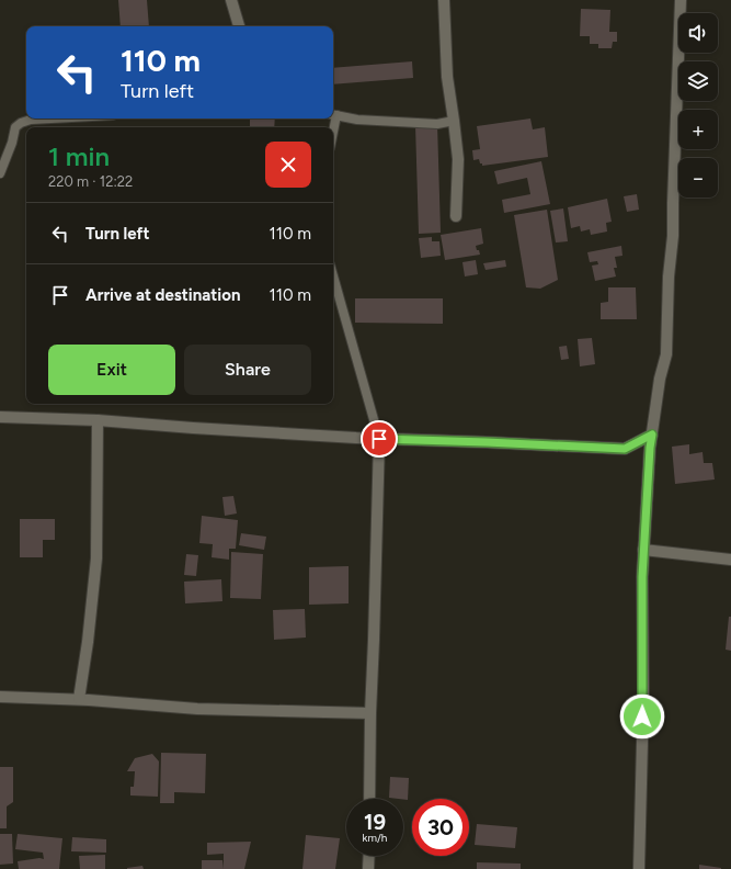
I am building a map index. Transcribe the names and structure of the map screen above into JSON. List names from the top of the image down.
{
  "page": {
    "map_buttons": ["+", "−"],
    "turn": ["110 m", "Turn left"],
    "heading": ["1 min", "220 m · 12:22"],
    "list": [
      {
        "name": "Turn left",
        "value": "110 m"
      },
      {
        "name": "Arrive at destination",
        "value": "110 m"
      }
    ],
    "buttons": ["Exit", "Share"],
    "speed": "19 km/h",
    "limit": "30"
  }
}
